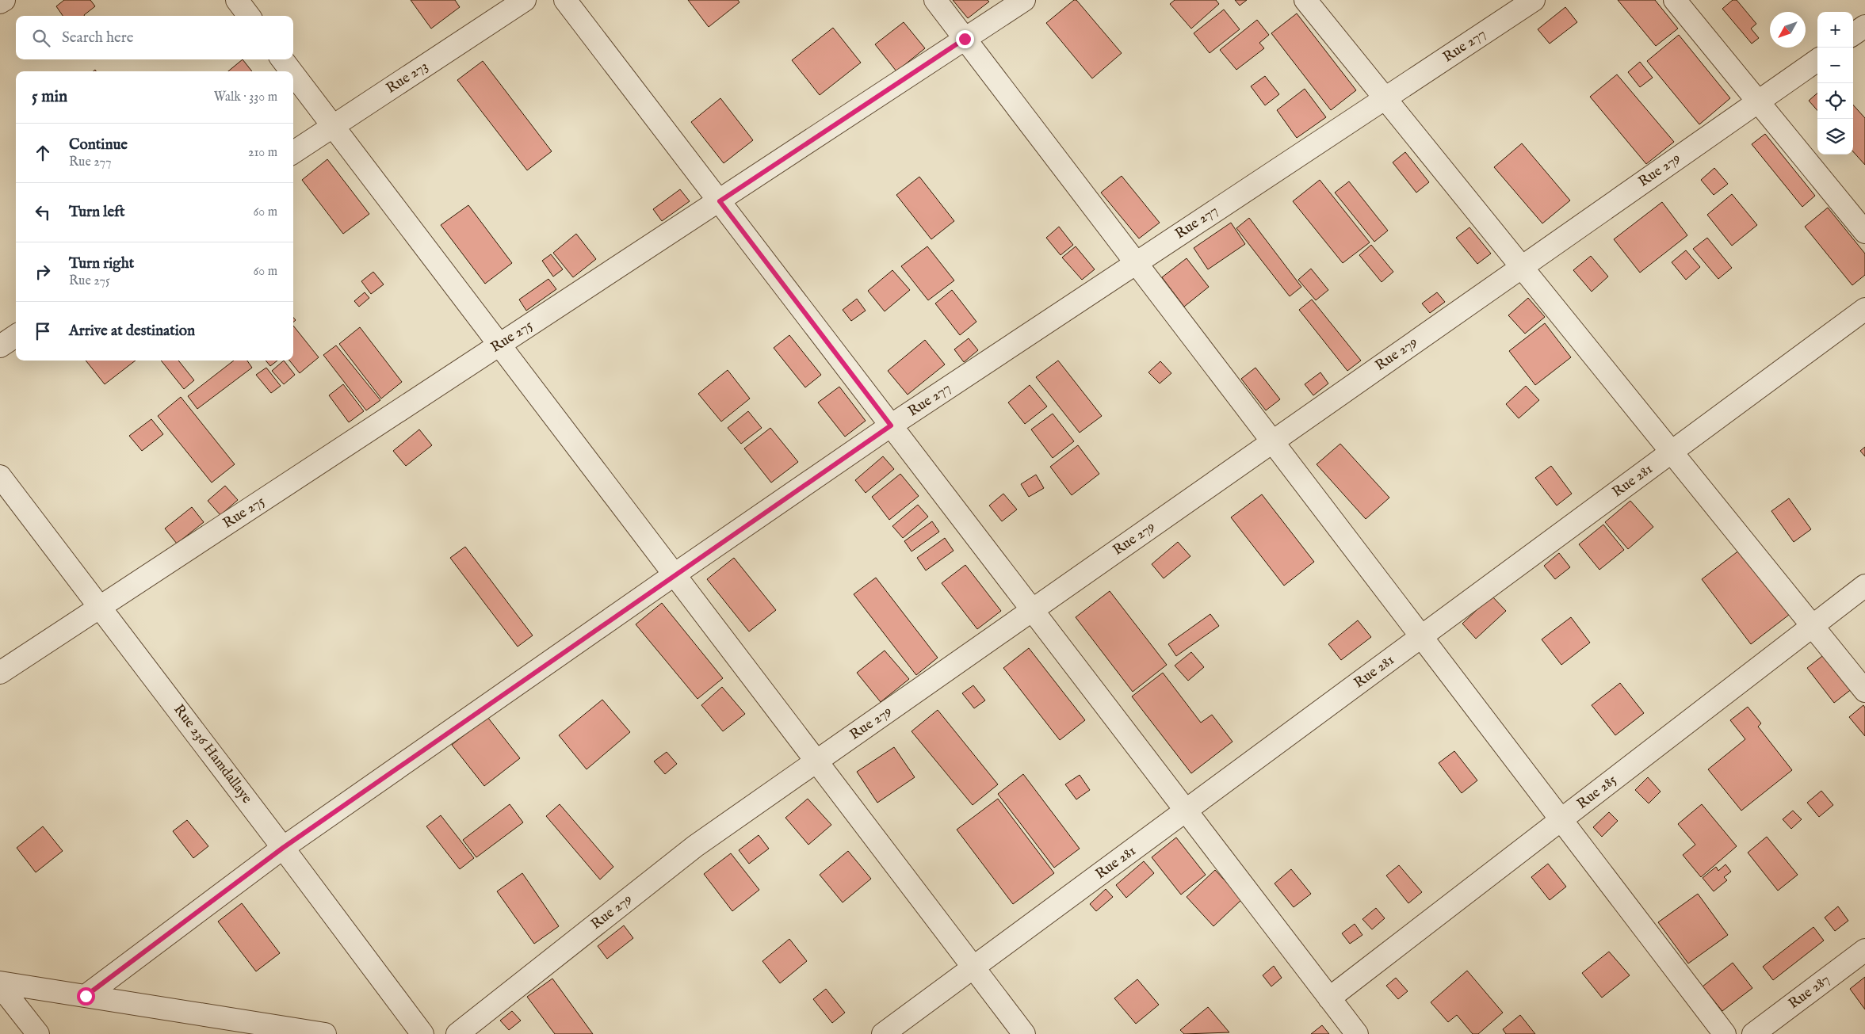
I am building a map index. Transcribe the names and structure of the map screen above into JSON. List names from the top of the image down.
{
  "streets": {
    "street": [
      "Rue 277",
      "Rue 273",
      "Rue 279",
      "Rue 275",
      "Rue 281",
      "Rue 236 Hamdallaye",
      "Rue 285",
      "Rue 287"
    ]
  },
  "crossings": [
    ["Rue 277", "Rue 236 Hamdallaye"],
    ["Rue 275", "Rue 236 Hamdallaye"]
  ],
  "north": "bottom left",
  "page": {
    "map_buttons": ["+", "−"],
    "search": "Search here",
    "heading": ["5 min", "Walk · 330 m"],
    "list": [
      ["Continue", "Rue 277", "210 m"],
      ["Turn left", "60 m"],
      ["Turn right", "Rue 275", "60 m"],
      "Arrive at destination"
    ]
  }
}
